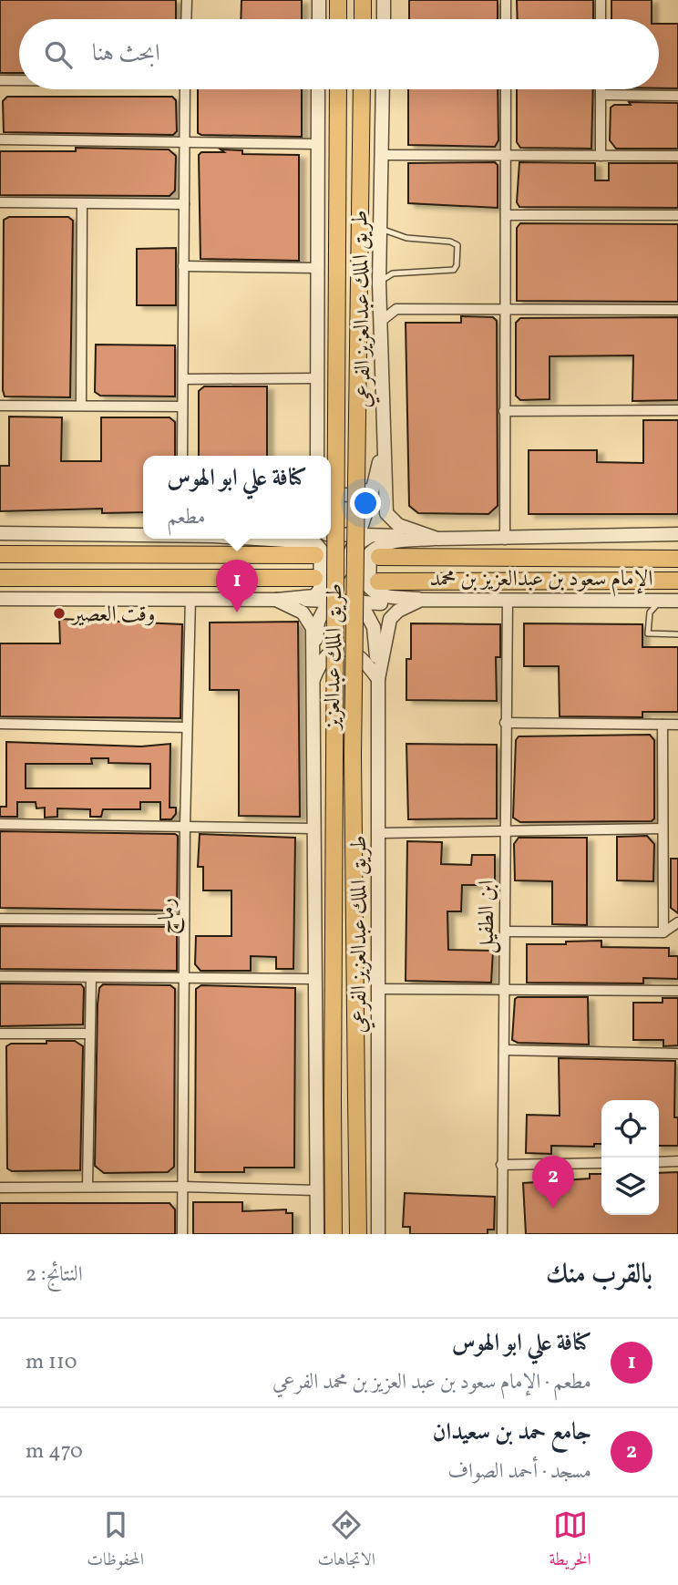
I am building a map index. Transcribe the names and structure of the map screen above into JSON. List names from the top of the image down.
{
  "streets": {
    "main road": ["الإمام سعود بن عبدالعزيز بن محمد", "طريق الملك عبدالعزيز"],
    "street": ["طريق الملك عبدالعزيز الفرعي", "رماح", "ابن الطفيل"]
  },
  "crossings": [
    ["طريق الملك عبدالعزيز الفرعي", "الإمام سعود بن عبدالعزيز بن محمد"],
    ["الإمام سعود بن عبدالعزيز بن محمد", "ابن الطفيل"]
  ],
  "places": ["وقت العصير"],
  "page": {
    "search": "ابحث هنا",
    "popup": ["كنافة علي ابو الهوس", "مطعم"],
    "pins": ["1", "2"],
    "heading": ["بالقرب منك", "النتائج: 2"],
    "list": [
      {
        "mark": "1",
        "name": "كنافة علي ابو الهوس",
        "note": "مطعم · الإمام سعود بن عبد العزيز بن محمد الفرعي",
        "value": "110 m"
      },
      {
        "mark": "2",
        "name": "جامع حمد بن سعيدان",
        "note": "مسجد · أحمد الصواف",
        "value": "470 m"
      }
    ],
    "nav": ["الخريطة", "الاتجاهات", "المحفوظات"]
  }
}
